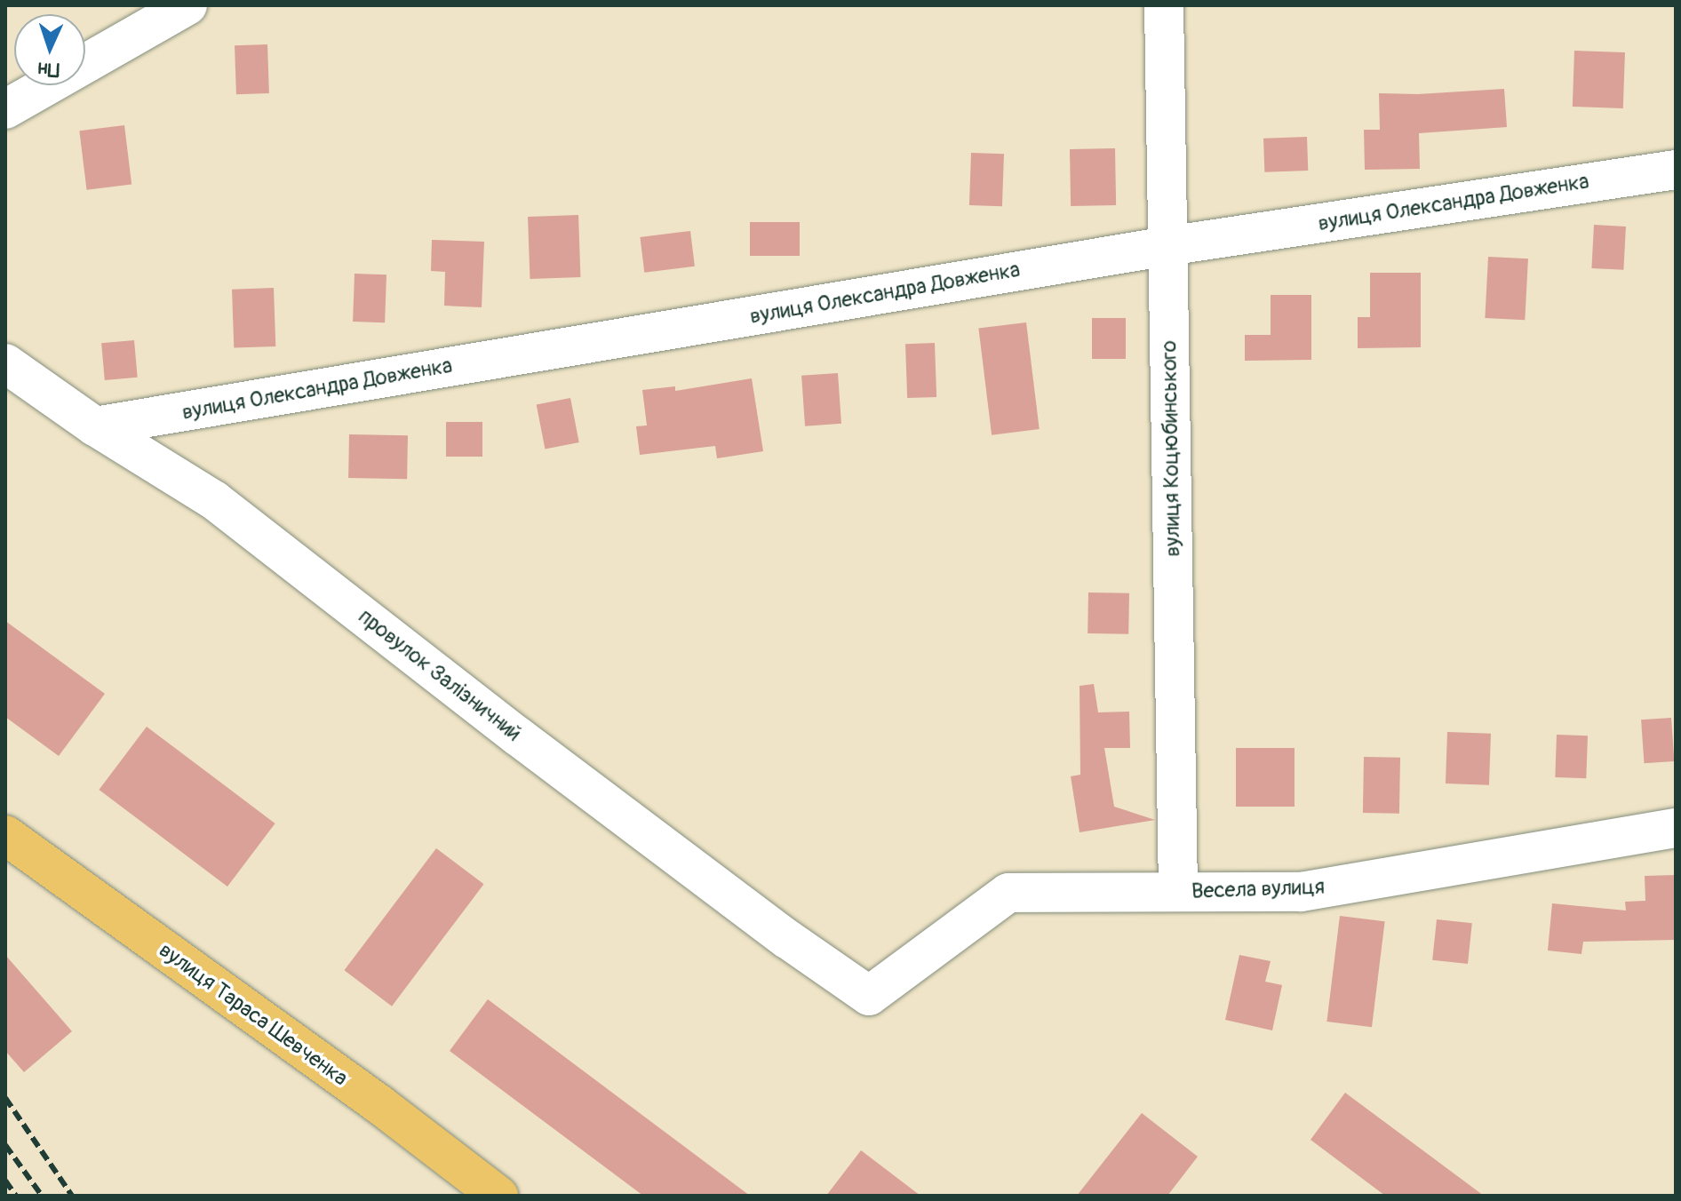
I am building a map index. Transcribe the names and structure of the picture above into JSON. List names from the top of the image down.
{
  "streets": {
    "main road": ["вулиця Тараса Шевченка"],
    "street": [
      "вулиця Олександра Довженка",
      "вулиця Коцюбинського",
      "провулок Залізничний",
      "Весела вулиця"
    ]
  },
  "crossings": [
    ["вулиця Олександра Довженка", "вулиця Коцюбинського"],
    ["вулиця Олександра Довженка", "провулок Залізничний"],
    ["вулиця Коцюбинського", "Весела вулиця"],
    ["провулок Залізничний", "Весела вулиця"]
  ],
  "north": "bottom"
}
